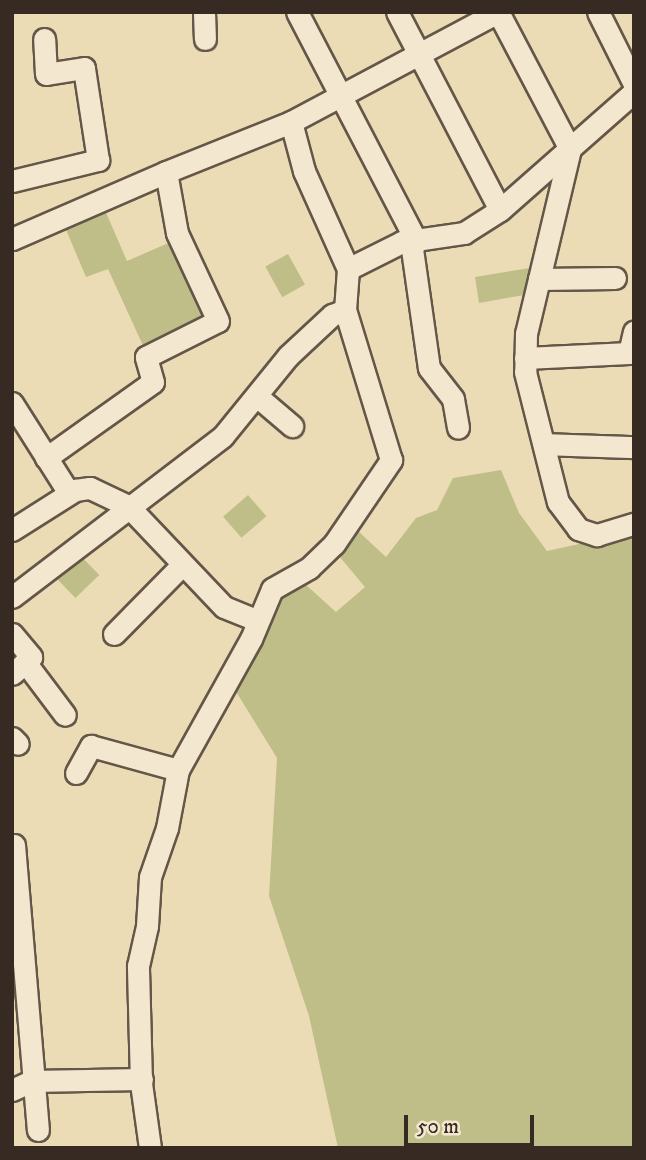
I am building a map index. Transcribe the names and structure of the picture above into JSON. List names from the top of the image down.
{
  "scale_bar": "50 m"
}
